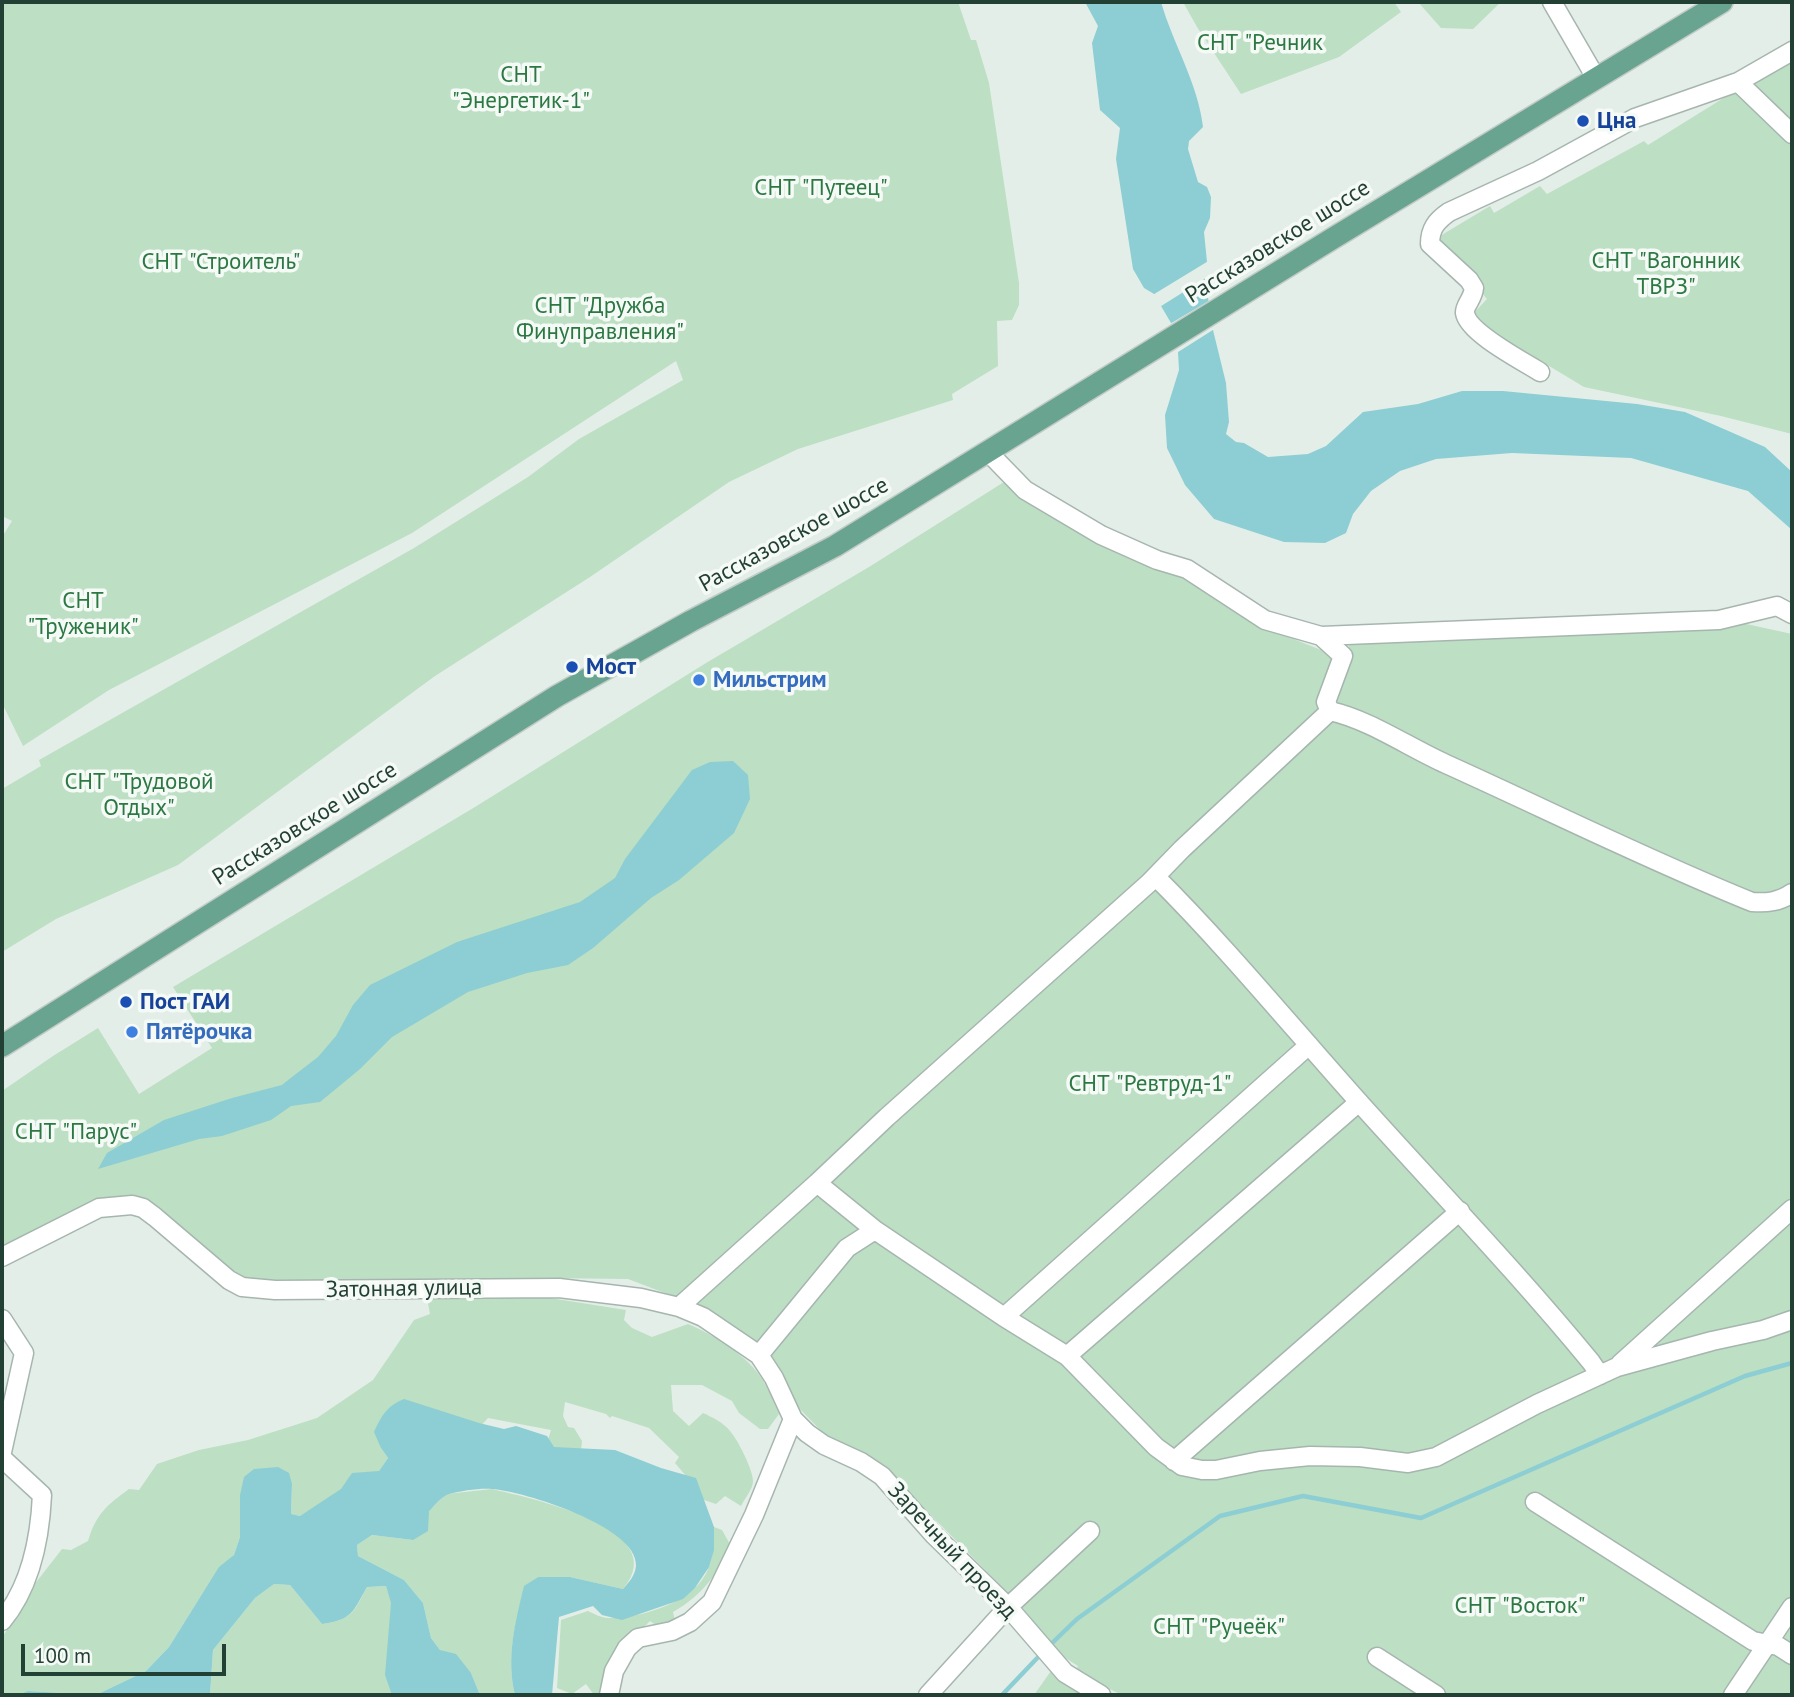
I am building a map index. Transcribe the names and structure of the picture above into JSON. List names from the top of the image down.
{
  "streets": {
    "main road": ["Рассказовское шоссе"],
    "street": ["Затонная улица", "Заречный проезд"]
  },
  "crossings": [
    ["Затонная улица", "Заречный проезд"]
  ],
  "parks": [
    "СНТ \"Речник",
    "СНТ \"Энергетик-1\"",
    "СНТ \"Путеец\"",
    "СНТ \"Вагонник ТВРЗ\"",
    "СНТ \"Строитель\"",
    "СНТ \"Дружба Финуправления\"",
    "СНТ \"Труженик\"",
    "СНТ \"Трудовой Отдых\"",
    "СНТ \"Ревтруд-1\"",
    "СНТ \"Парус\"",
    "СНТ \"Восток\"",
    "СНТ \"Ручеёк\""
  ],
  "places": [
    "Цна",
    "Мост",
    "Мильстрим",
    "Пост ГАИ",
    "Пятёрочка"
  ],
  "scale_bar": "100 m"
}
